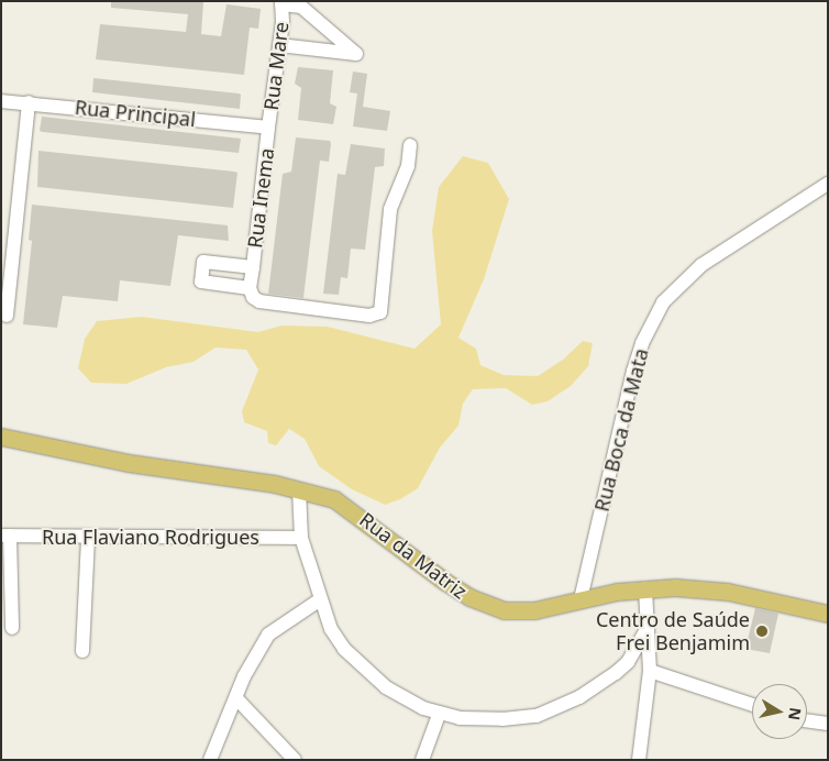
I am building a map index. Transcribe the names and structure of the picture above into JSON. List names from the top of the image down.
{
  "streets": {
    "main road": ["Rua da Matriz"],
    "street": [
      "Rua Mare",
      "Rua Principal",
      "Rua Inema",
      "Rua Boca da Mata",
      "Rua Flaviano Rodrigues"
    ]
  },
  "crossings": [
    ["Rua Mare", "Rua Principal"],
    ["Rua Mare", "Rua Inema"],
    ["Rua Principal", "Rua Inema"],
    ["Rua Boca da Mata", "Rua da Matriz"]
  ],
  "places": ["Centro de Saúde Frei Benjamim"],
  "north": "right"
}
